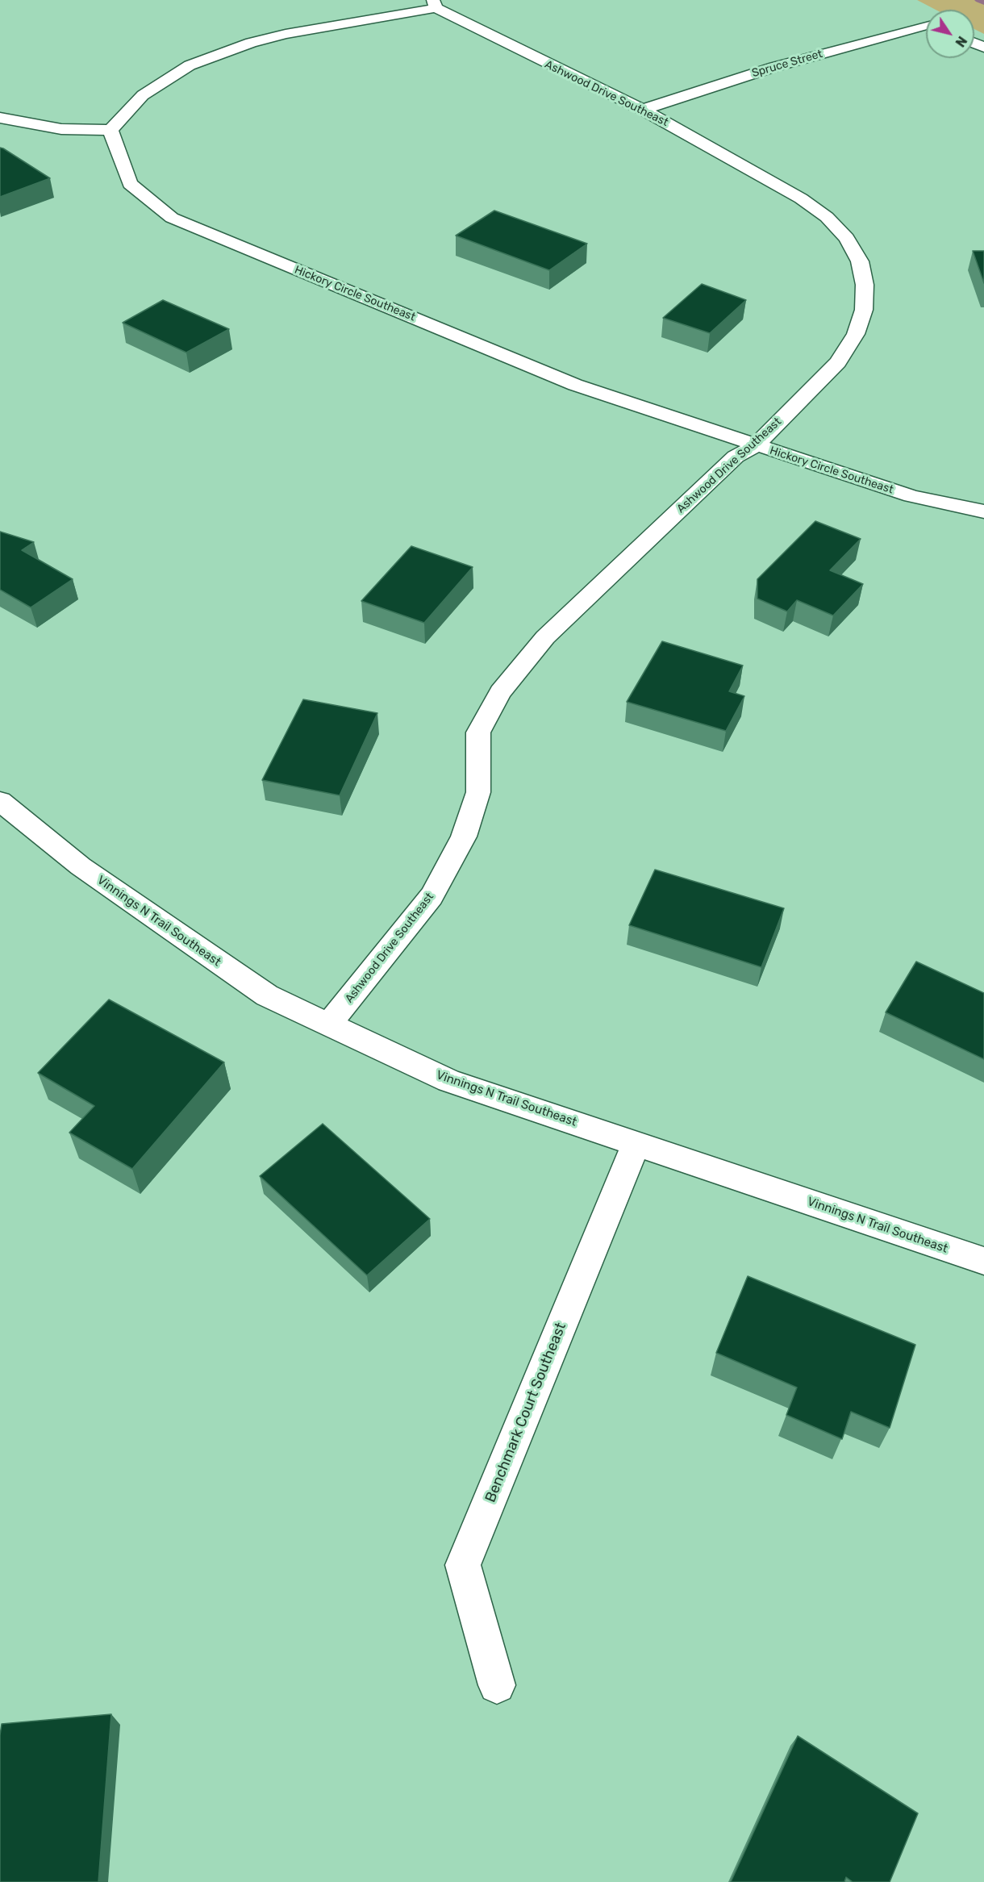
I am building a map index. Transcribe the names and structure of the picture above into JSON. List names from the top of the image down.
{
  "streets": {
    "street": [
      "Spruce Street",
      "Ashwood Drive Southeast",
      "Hickory Circle Southeast",
      "Vinnings N Trail Southeast",
      "Benchmark Court Southeast"
    ]
  },
  "crossings": [
    ["Spruce Street", "Ashwood Drive Southeast"],
    ["Ashwood Drive Southeast", "Hickory Circle Southeast"],
    ["Ashwood Drive Southeast", "Vinnings N Trail Southeast"],
    ["Vinnings N Trail Southeast", "Benchmark Court Southeast"]
  ],
  "north": "bottom right"
}
